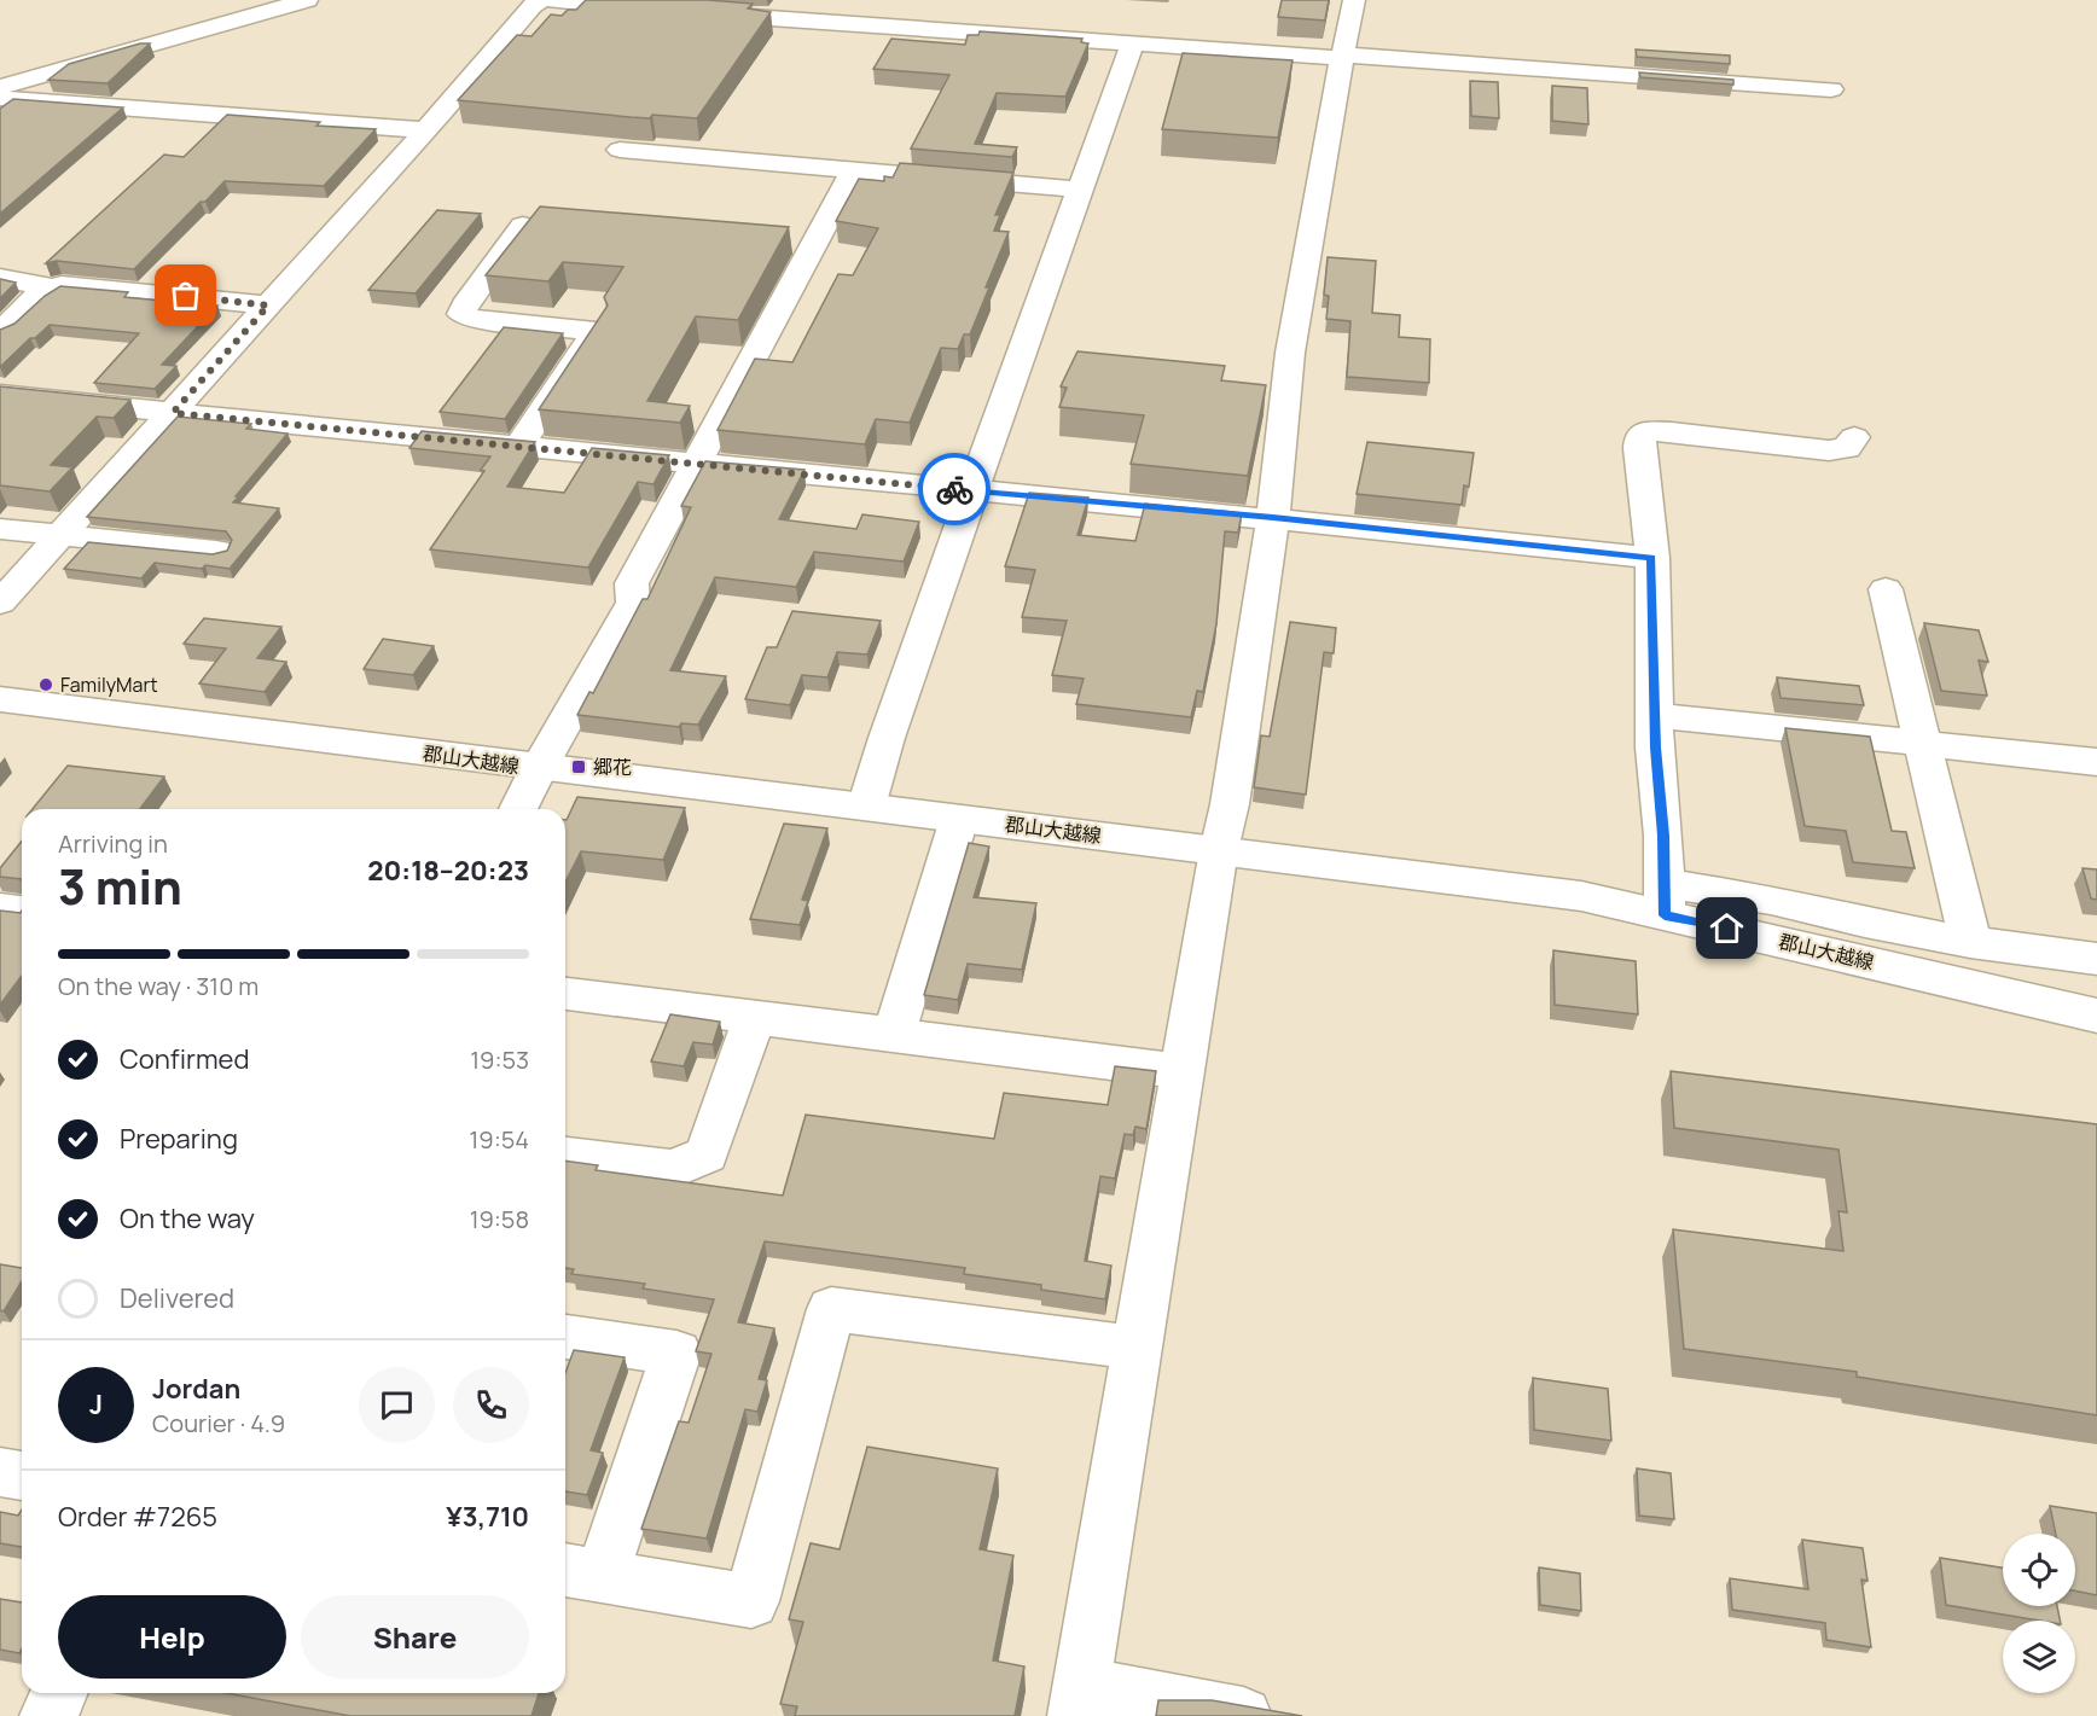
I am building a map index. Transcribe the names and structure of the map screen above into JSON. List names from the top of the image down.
{
  "streets": {
    "street": ["郡山大越線"]
  },
  "places": {
    "other": ["FamilyMart"],
    "transit": ["郷花"]
  },
  "page": {
    "heading": ["3 min", "Arriving in", "20:18–20:23"],
    "panel": [
      "Jordan",
      "Courier · 4.9",
      "Order #7265",
      "¥3,710"
    ],
    "bar": "On the way · 310 m",
    "list": [
      ["Confirmed", "19:53"],
      ["Preparing", "19:54"],
      ["On the way", "19:58"],
      "Delivered"
    ],
    "round": "J",
    "buttons": ["Help", "Share"]
  }
}
